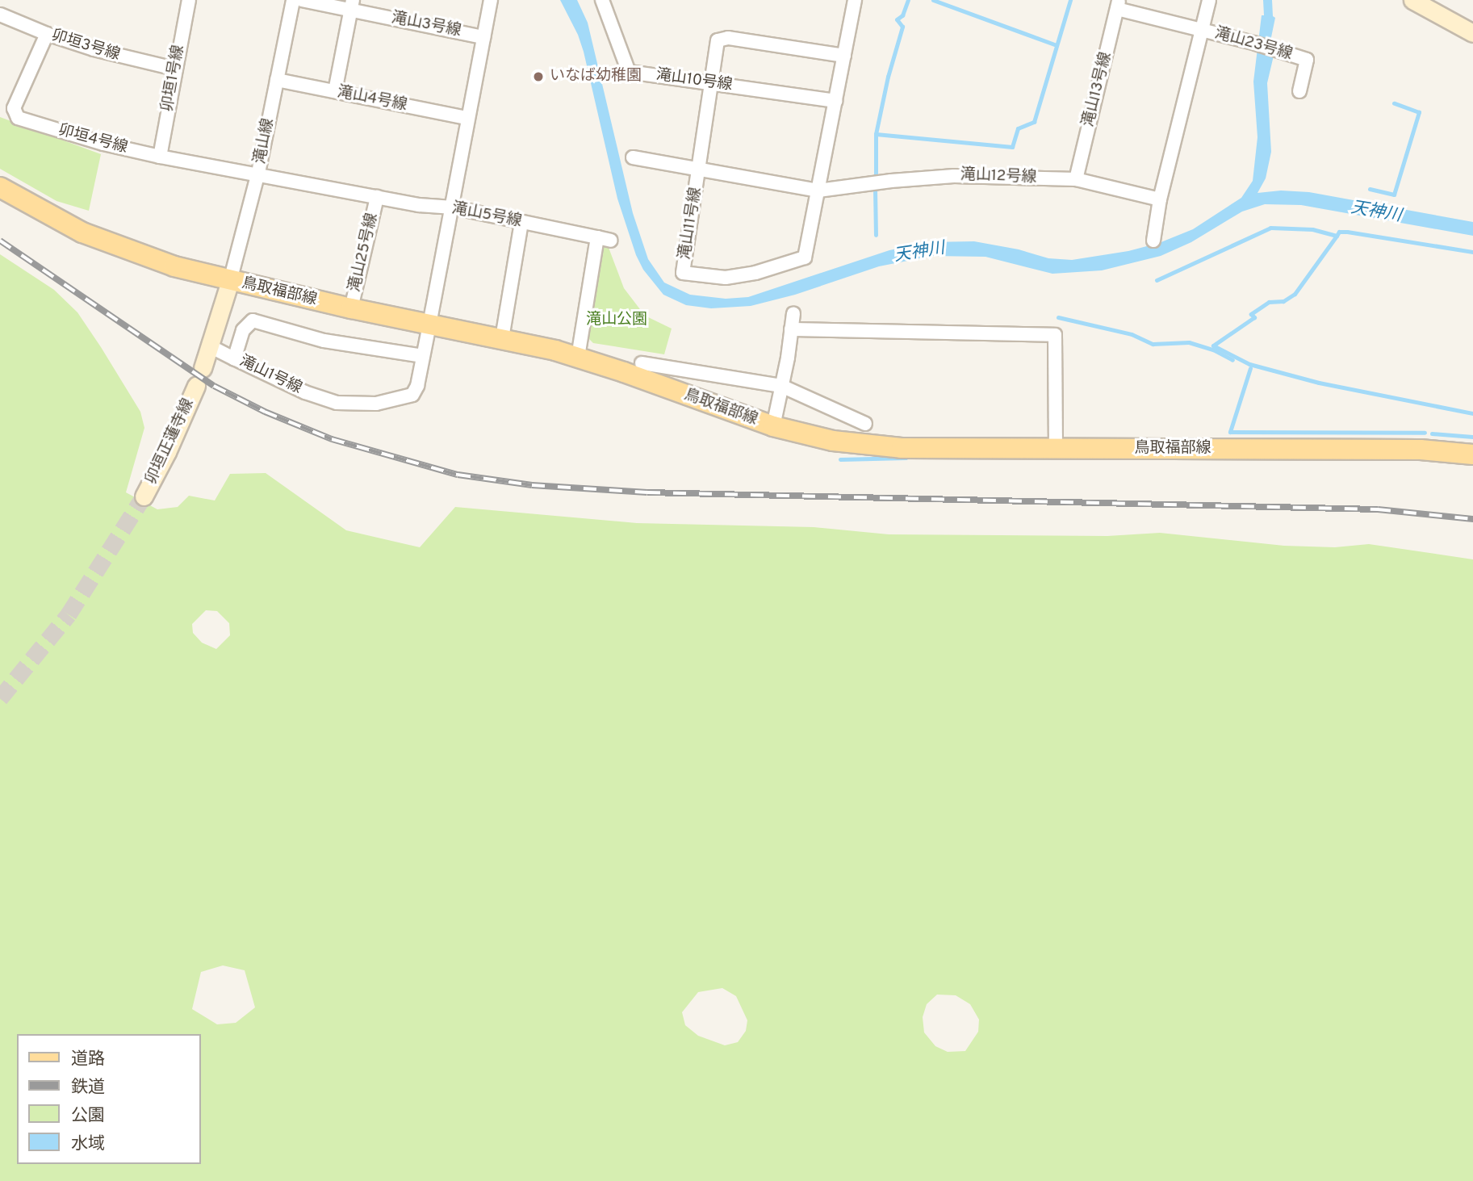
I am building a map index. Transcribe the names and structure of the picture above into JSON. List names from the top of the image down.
{
  "streets": {
    "main road": ["鳥取福部線", "卯垣正蓮寺線"],
    "street": [
      "滝山3号線",
      "滝山23号線",
      "卯垣3号線",
      "卯垣1号線",
      "滝山10号線",
      "滝山13号線",
      "滝山4号線",
      "卯垣4号線",
      "滝山線",
      "滝山12号線",
      "滝山5号線",
      "滝山11号線",
      "滝山25号線",
      "滝山1号線"
    ]
  },
  "crossings": [
    ["滝山3号線", "滝山1号線"],
    ["卯垣3号線", "卯垣1号線"],
    ["卯垣3号線", "卯垣4号線"],
    ["卯垣1号線", "卯垣4号線"],
    ["滝山10号線", "滝山11号線"],
    ["滝山13号線", "滝山12号線"],
    ["滝山4号線", "滝山線"],
    ["滝山4号線", "滝山1号線"],
    ["卯垣4号線", "滝山線"],
    ["卯垣4号線", "滝山5号線"],
    ["滝山線", "滝山5号線"],
    ["滝山線", "鳥取福部線"],
    ["滝山12号線", "滝山11号線"],
    ["滝山5号線", "滝山25号線"],
    ["滝山5号線", "滝山1号線"],
    ["滝山25号線", "鳥取福部線"],
    ["鳥取福部線", "滝山1号線"]
  ],
  "water": ["天神川"],
  "parks": ["滝山公園"],
  "places": ["いなば幼稚園"],
  "legend": [
    "道路",
    "鉄道",
    "公園",
    "水域"
  ]
}
